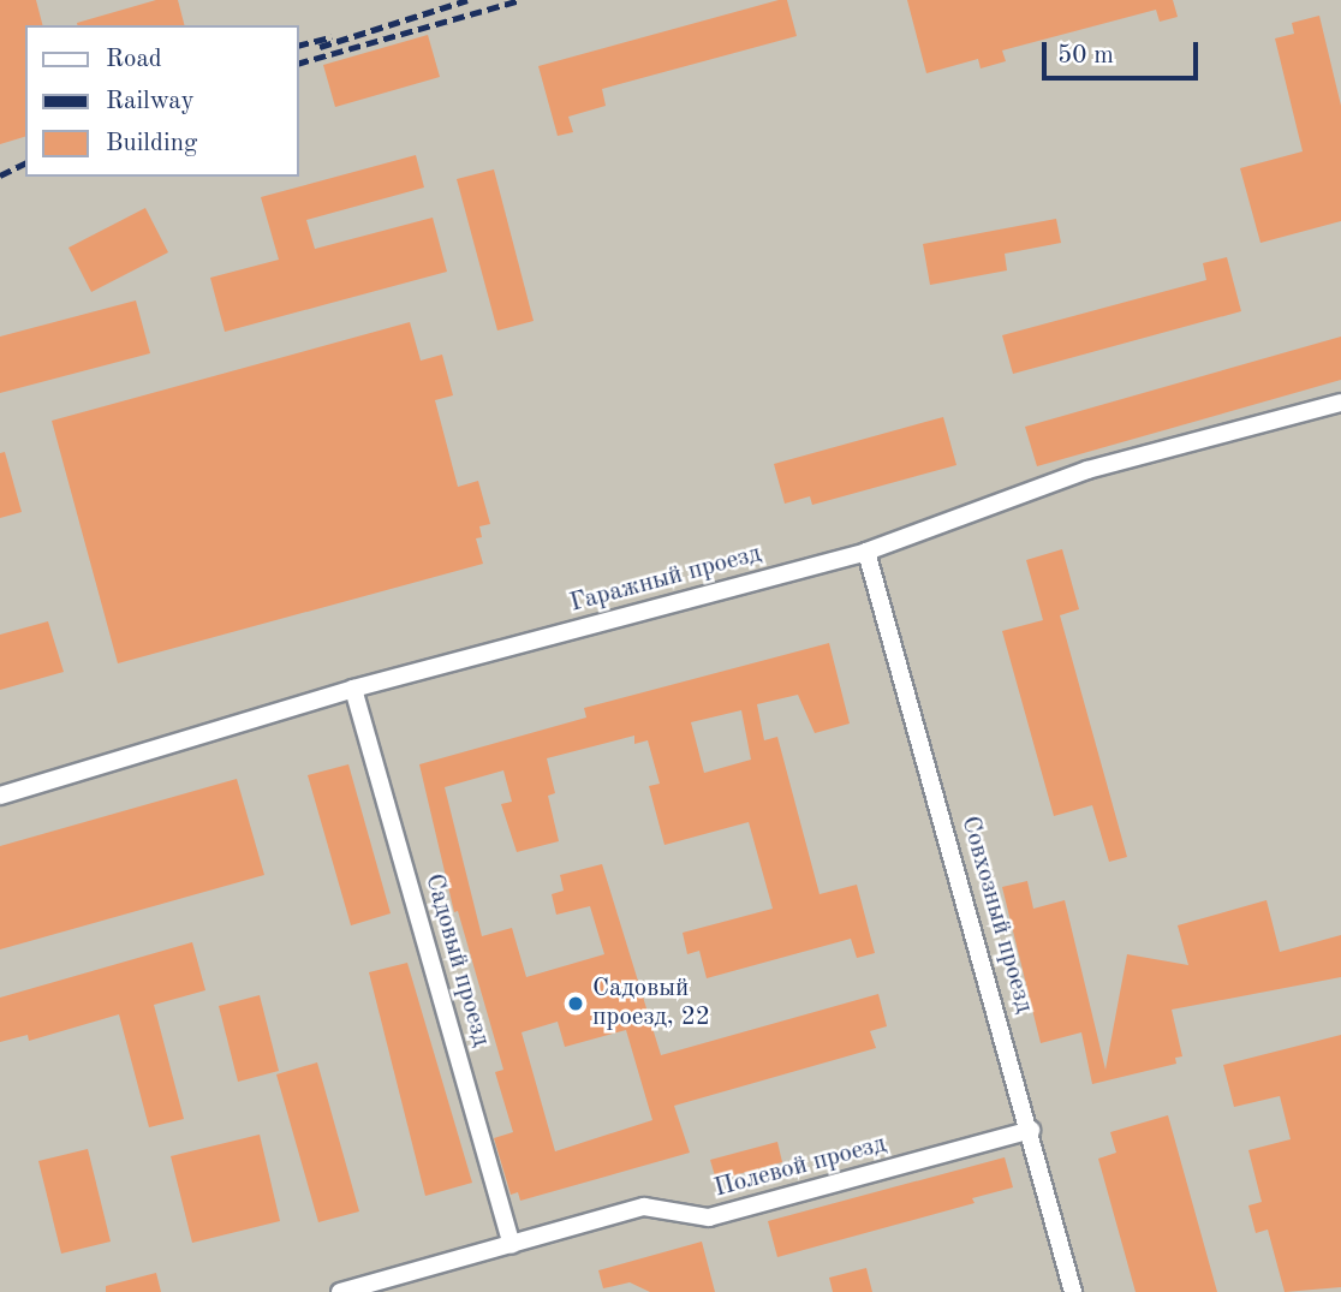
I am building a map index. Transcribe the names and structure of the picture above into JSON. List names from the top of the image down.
{
  "streets": {
    "street": [
      "Гаражный проезд",
      "Совхозный проезд",
      "Садовый проезд",
      "Полевой проезд"
    ]
  },
  "crossings": [
    ["Гаражный проезд", "Совхозный проезд"],
    ["Гаражный проезд", "Садовый проезд"],
    ["Совхозный проезд", "Полевой проезд"],
    ["Садовый проезд", "Полевой проезд"]
  ],
  "places": ["Садовый проезд, 22"],
  "legend": ["Road", "Railway", "Building"],
  "scale_bar": "50 m"
}
